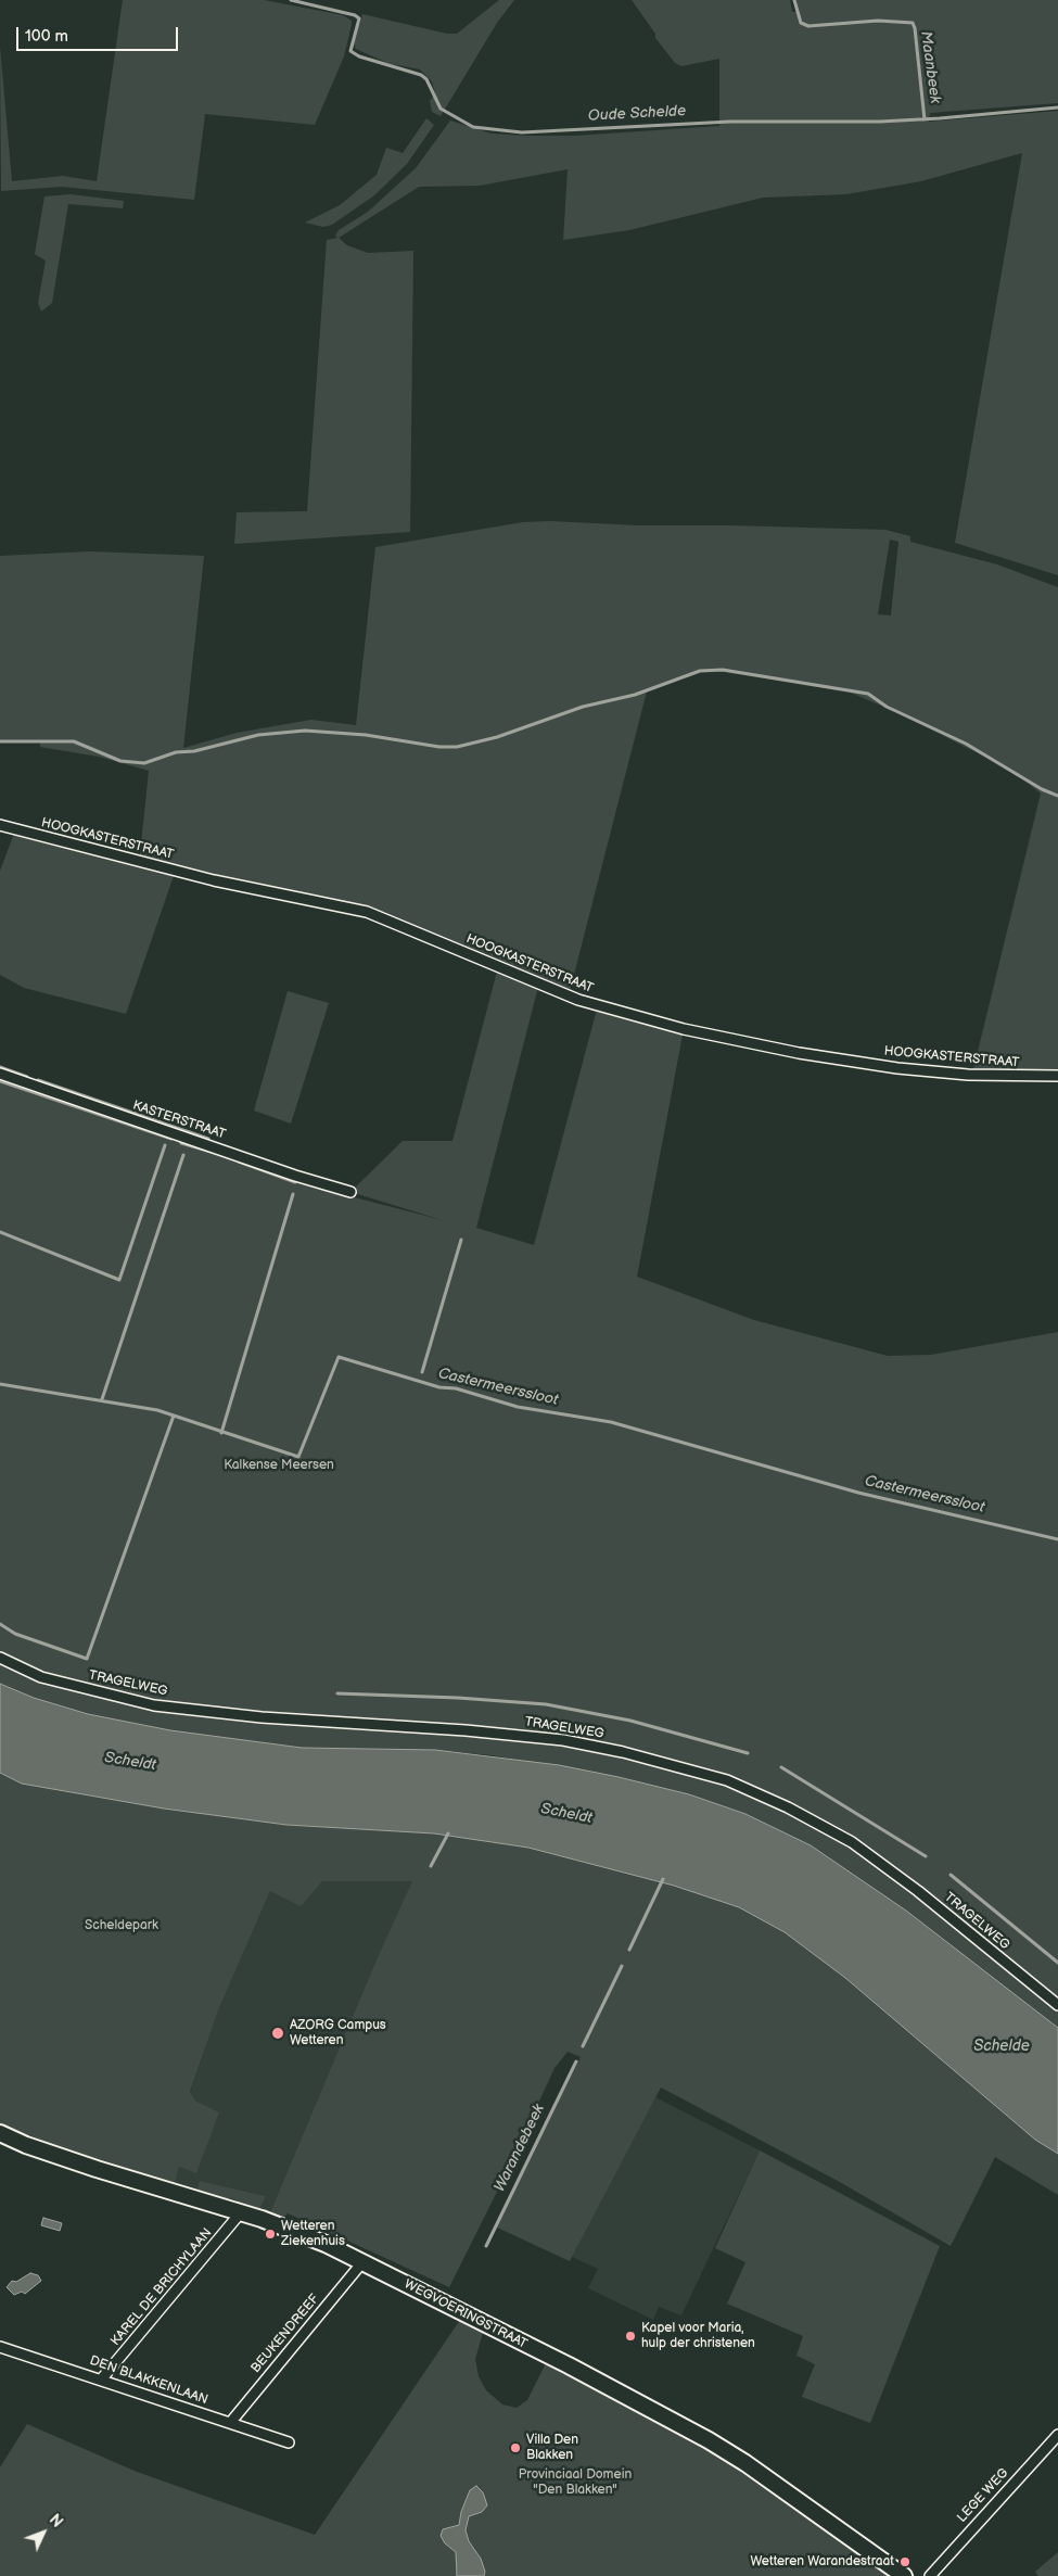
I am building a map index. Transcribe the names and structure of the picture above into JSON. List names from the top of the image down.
{
  "streets": {
    "main road": ["WEGVOERINGSTRAAT"],
    "street": [
      "HOOGKASTERSTRAAT",
      "KASTERSTRAAT",
      "TRAGELWEG",
      "KAREL DE BRICHYLAAN",
      "BEUKENDREEF",
      "DEN BLAKKENLAAN",
      "LEGE WEG"
    ]
  },
  "crossings": [
    ["KAREL DE BRICHYLAAN", "WEGVOERINGSTRAAT"],
    ["KAREL DE BRICHYLAAN", "DEN BLAKKENLAAN"],
    ["WEGVOERINGSTRAAT", "BEUKENDREEF"],
    ["BEUKENDREEF", "DEN BLAKKENLAAN"]
  ],
  "water": [
    "Maanbeek",
    "Oude Schelde",
    "Castermeerssloot",
    "Scheldt",
    "Schelde",
    "Warandebeek"
  ],
  "parks": ["Kalkense Meersen", "Scheldepark", "Provinciaal Domein \"Den Blakken\""],
  "places": [
    "AZORG Campus Wetteren",
    "Wetteren Ziekenhuis",
    "Kapel voor Maria, hulp der christenen",
    "Villa Den Blakken",
    "Wetteren Warandestraat"
  ],
  "scale_bar": "100 m",
  "north": "top right"
}
